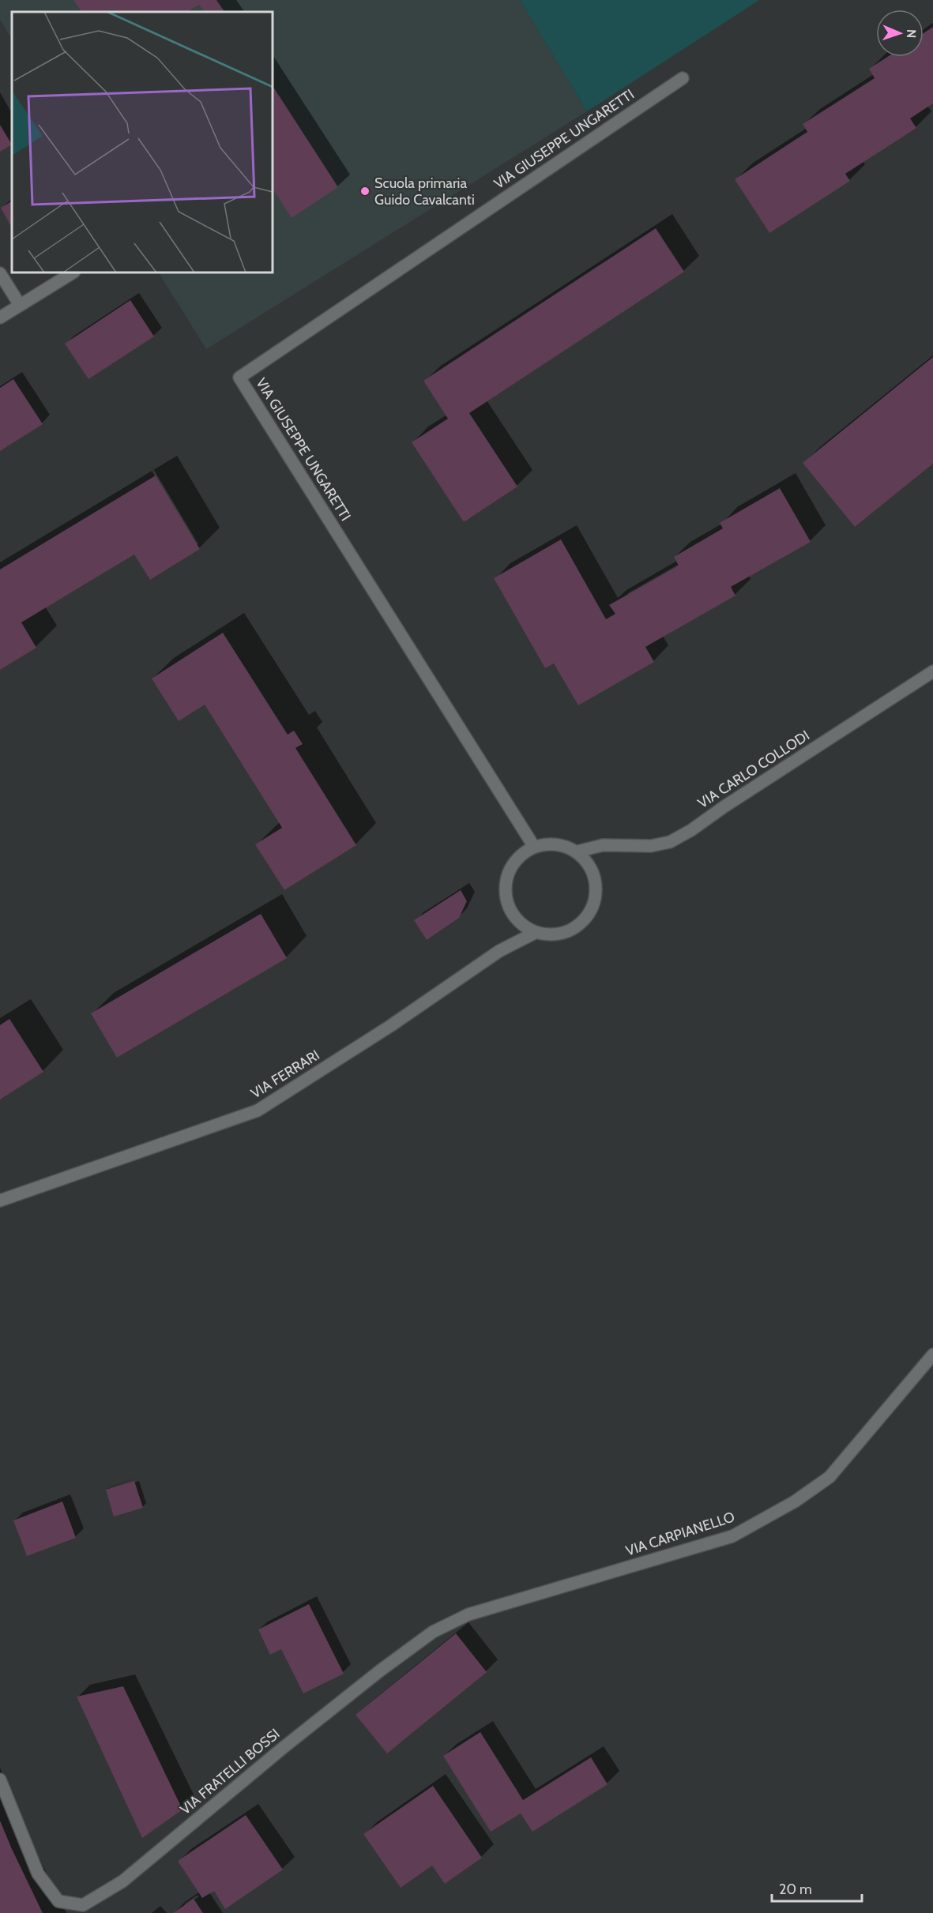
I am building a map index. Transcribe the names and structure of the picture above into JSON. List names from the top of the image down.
{
  "streets": {
    "street": [
      "VIA GIUSEPPE UNGARETTI",
      "VIA CARLO COLLODI",
      "VIA FERRARI",
      "VIA CARPIANELLO",
      "VIA FRATELLI BOSSI"
    ]
  },
  "crossings": [
    ["VIA GIUSEPPE UNGARETTI", "VIA CARLO COLLODI"],
    ["VIA GIUSEPPE UNGARETTI", "VIA FERRARI"],
    ["VIA CARLO COLLODI", "VIA FERRARI"],
    ["VIA CARPIANELLO", "VIA FRATELLI BOSSI"]
  ],
  "places": ["Scuola primaria Guido Cavalcanti"],
  "scale_bar": "20 m",
  "north": "right"
}
